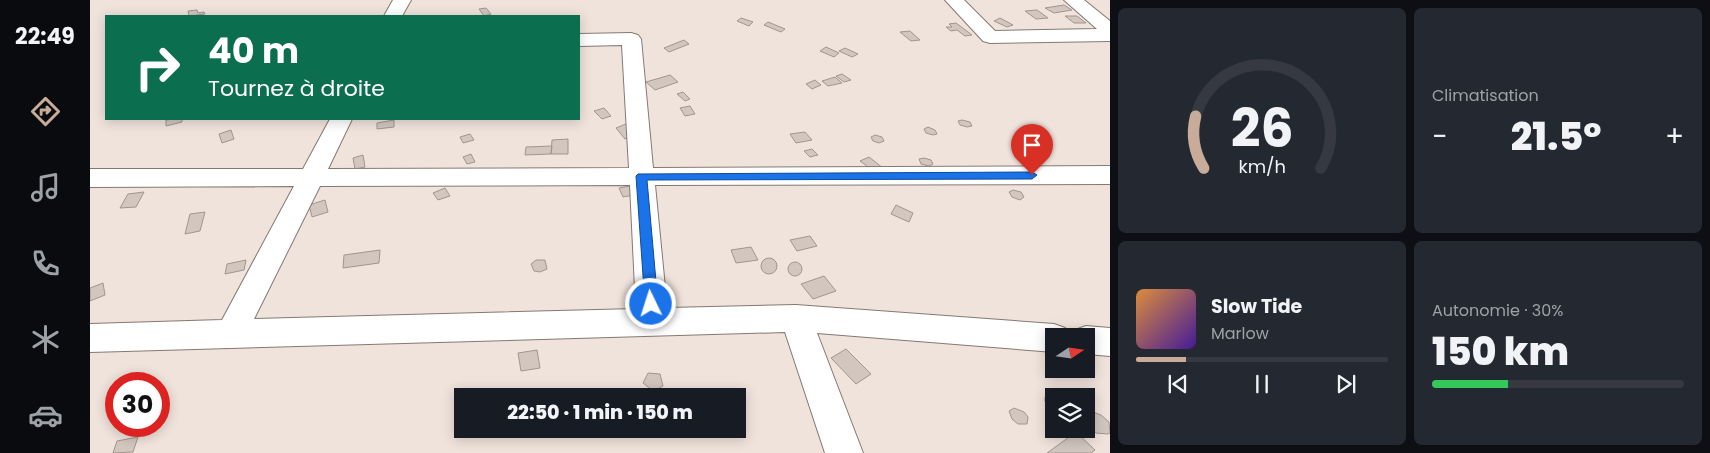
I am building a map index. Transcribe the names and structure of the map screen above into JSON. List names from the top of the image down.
{
  "north": "right",
  "page": {
    "tabs": "22:49",
    "tile": [
      "Climatisation",
      ["Autonomie · 30%", "150 km"]
    ],
    "turn": ["40 m", "Tournez à droite"],
    "heat": ["−", "21.5°", "+"],
    "song": ["Slow Tide", "Marlow"],
    "limit": "30",
    "trip": "22:50 · 1 min · 150 m",
    "gauge": ["26", "km/h"]
  }
}
